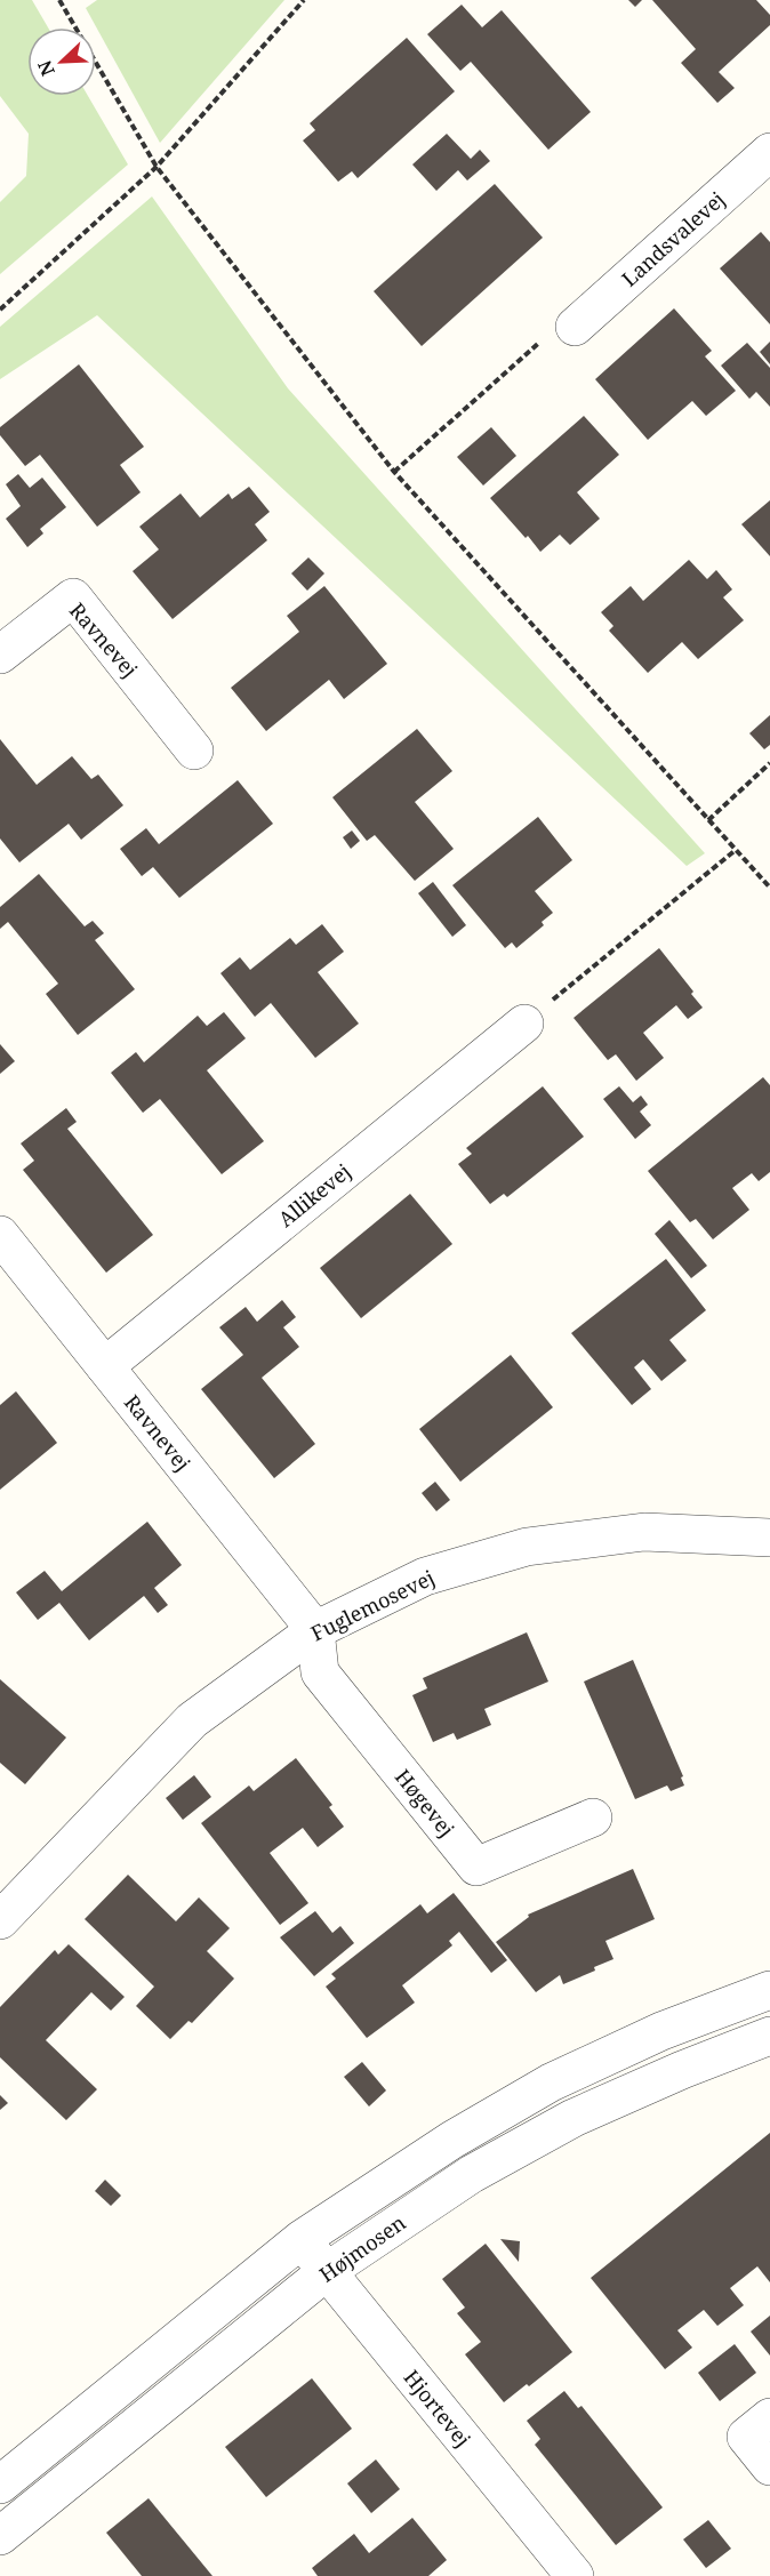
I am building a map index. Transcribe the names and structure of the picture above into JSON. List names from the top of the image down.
{
  "streets": {
    "street": [
      "Landsvalevej",
      "Ravnevej",
      "Allikevej",
      "Fuglemosevej",
      "Høgevej",
      "Højmosen",
      "Hjortevej"
    ]
  },
  "crossings": [
    ["Ravnevej", "Allikevej"],
    ["Ravnevej", "Fuglemosevej"],
    ["Ravnevej", "Høgevej"],
    ["Fuglemosevej", "Høgevej"],
    ["Højmosen", "Hjortevej"]
  ],
  "north": "bottom left"
}
